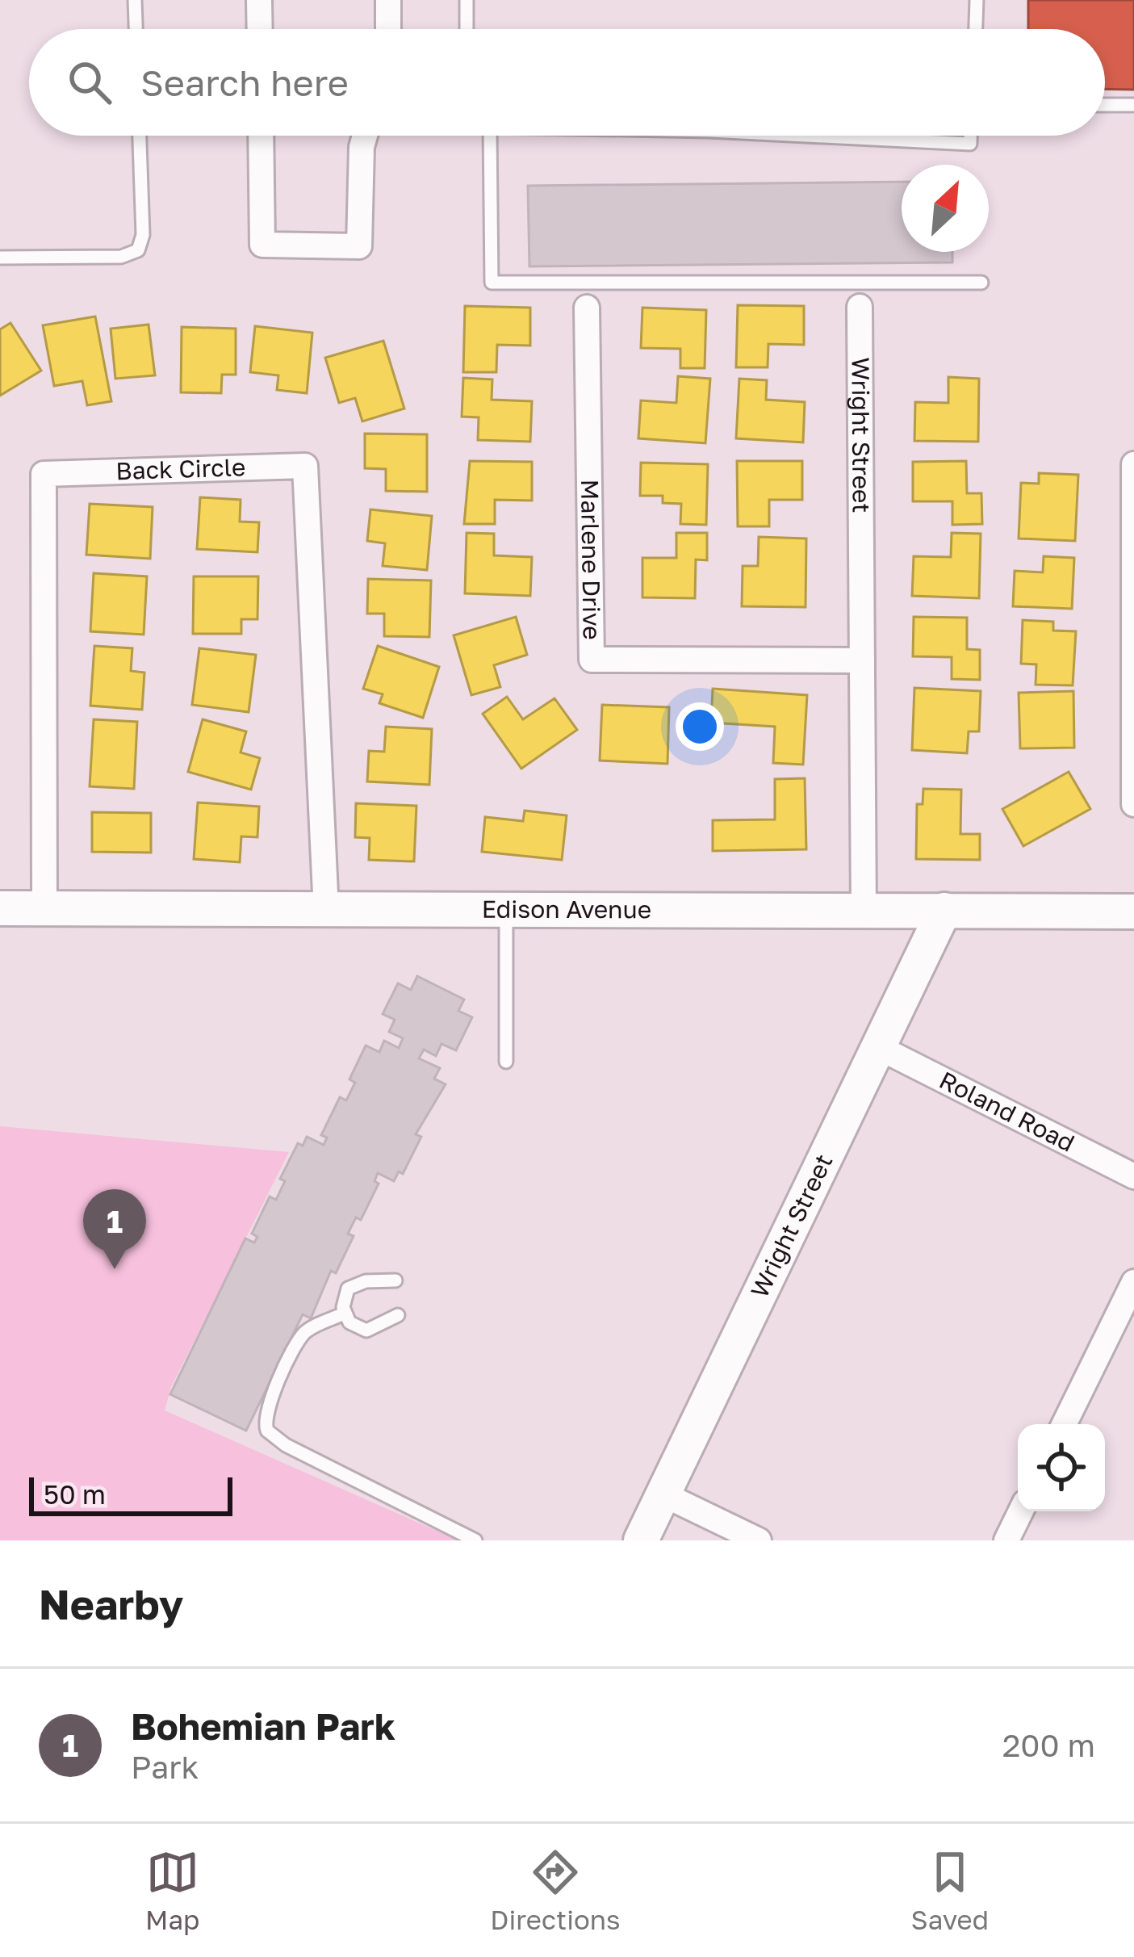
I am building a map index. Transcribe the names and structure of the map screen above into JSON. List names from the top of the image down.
{
  "streets": {
    "street": [
      "Wright Street",
      "Back Circle",
      "Marlene Drive",
      "Edison Avenue",
      "Roland Road"
    ]
  },
  "crossings": [
    ["Wright Street", "Marlene Drive"],
    ["Wright Street", "Edison Avenue"],
    ["Wright Street", "Roland Road"],
    ["Back Circle", "Edison Avenue"]
  ],
  "scale_bar": "50 m",
  "north": "top right",
  "page": {
    "search": "Search here",
    "pins": "1",
    "scale": "50 m",
    "heading": "Nearby",
    "list": [
      {
        "mark": "1",
        "name": "Bohemian Park",
        "note": "Park",
        "value": "200 m"
      }
    ],
    "nav": ["Map", "Directions", "Saved"]
  }
}
